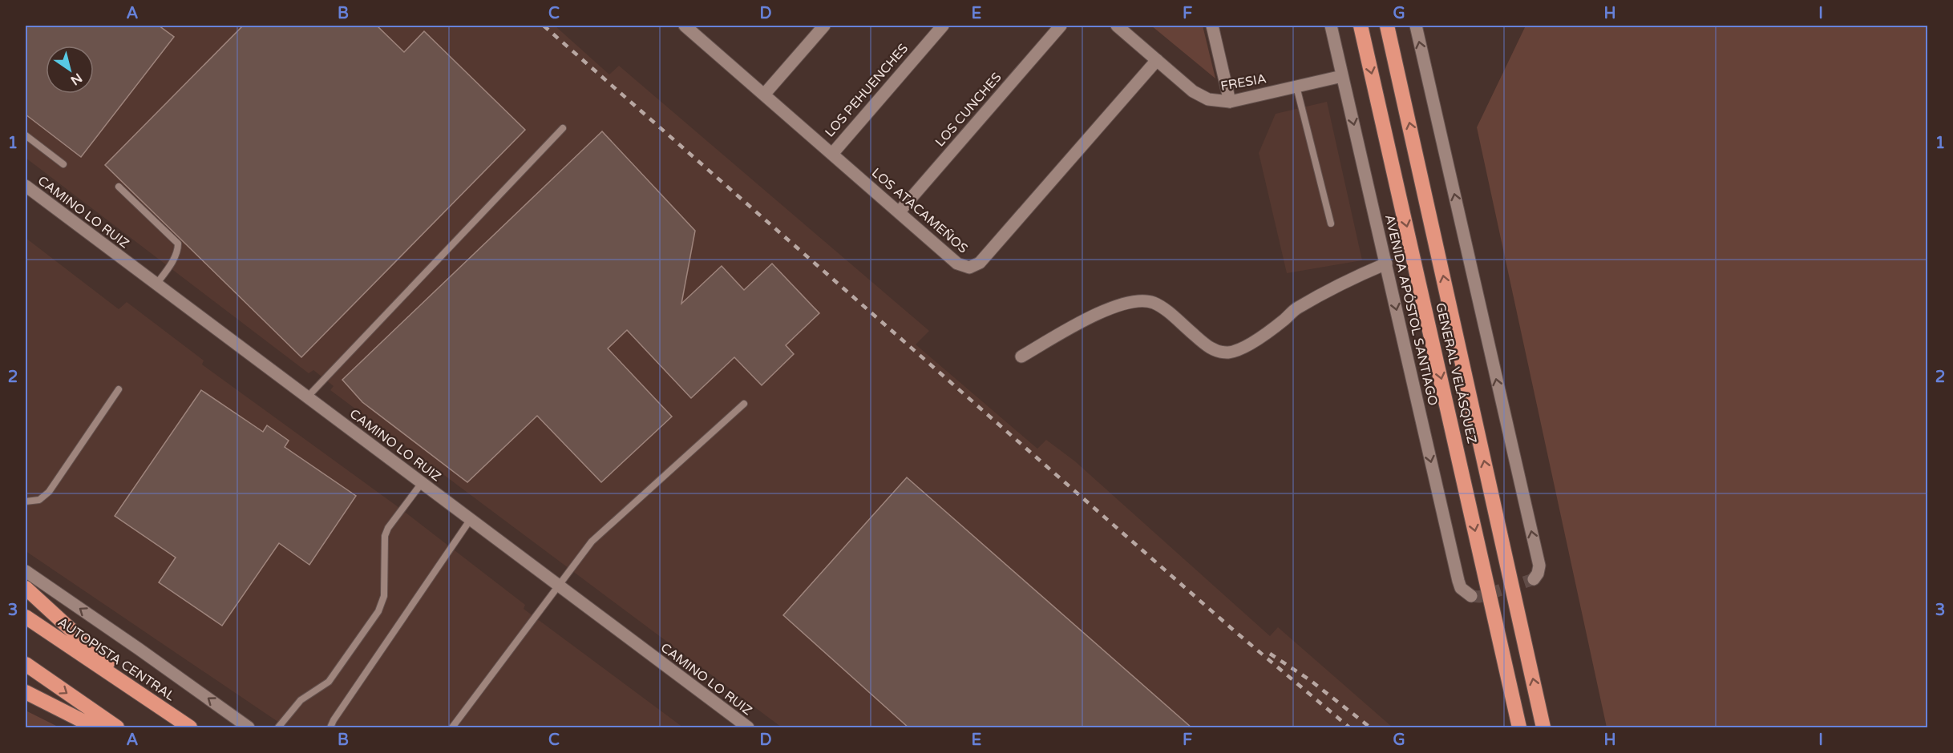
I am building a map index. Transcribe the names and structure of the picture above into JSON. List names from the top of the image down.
{
  "streets": {
    "highway": ["GENERAL VELÁSQUEZ", "AUTOPISTA CENTRAL"],
    "street": [
      "FRESIA",
      "LOS PEHUENCHES",
      "LOS CUNCHES",
      "LOS ATACAMEÑOS",
      "CAMINO LO RUIZ",
      "AVENIDA APÓSTOL SANTIAGO"
    ]
  },
  "crossings": [
    ["FRESIA", "LOS ATACAMEÑOS"],
    ["FRESIA", "AVENIDA APÓSTOL SANTIAGO"],
    ["LOS PEHUENCHES", "LOS ATACAMEÑOS"],
    ["LOS CUNCHES", "LOS ATACAMEÑOS"]
  ],
  "north": "bottom right",
  "grid": {
    "columns": [
      "A",
      "B",
      "C",
      "D",
      "E",
      "F",
      "G",
      "H",
      "I"
    ],
    "rows": ["1", "2", "3"]
  }
}
